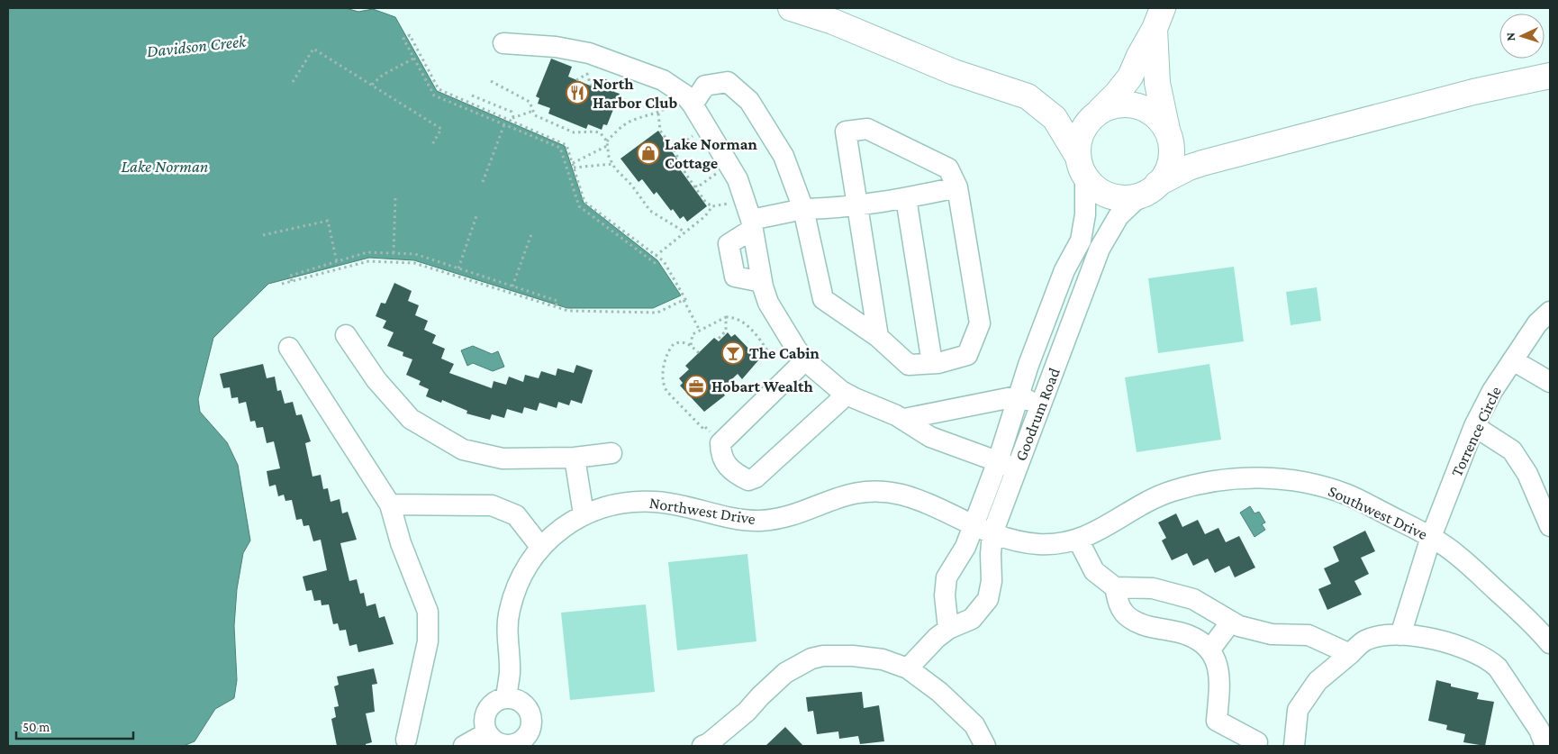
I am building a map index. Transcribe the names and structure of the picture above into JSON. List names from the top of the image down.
{
  "streets": {
    "street": [
      "Goodrum Road",
      "Torrence Circle",
      "Northwest Drive",
      "Southwest Drive"
    ]
  },
  "crossings": [
    ["Goodrum Road", "Northwest Drive"],
    ["Goodrum Road", "Southwest Drive"],
    ["Torrence Circle", "Southwest Drive"],
    ["Northwest Drive", "Southwest Drive"]
  ],
  "water": ["Davidson Creek", "Lake Norman"],
  "places": {
    "restaurant": ["North Harbor Club"],
    "shop": ["Lake Norman Cottage"],
    "bar": ["The Cabin"],
    "office": ["Hobart Wealth"]
  },
  "scale_bar": "50 m",
  "north": "left"
}
